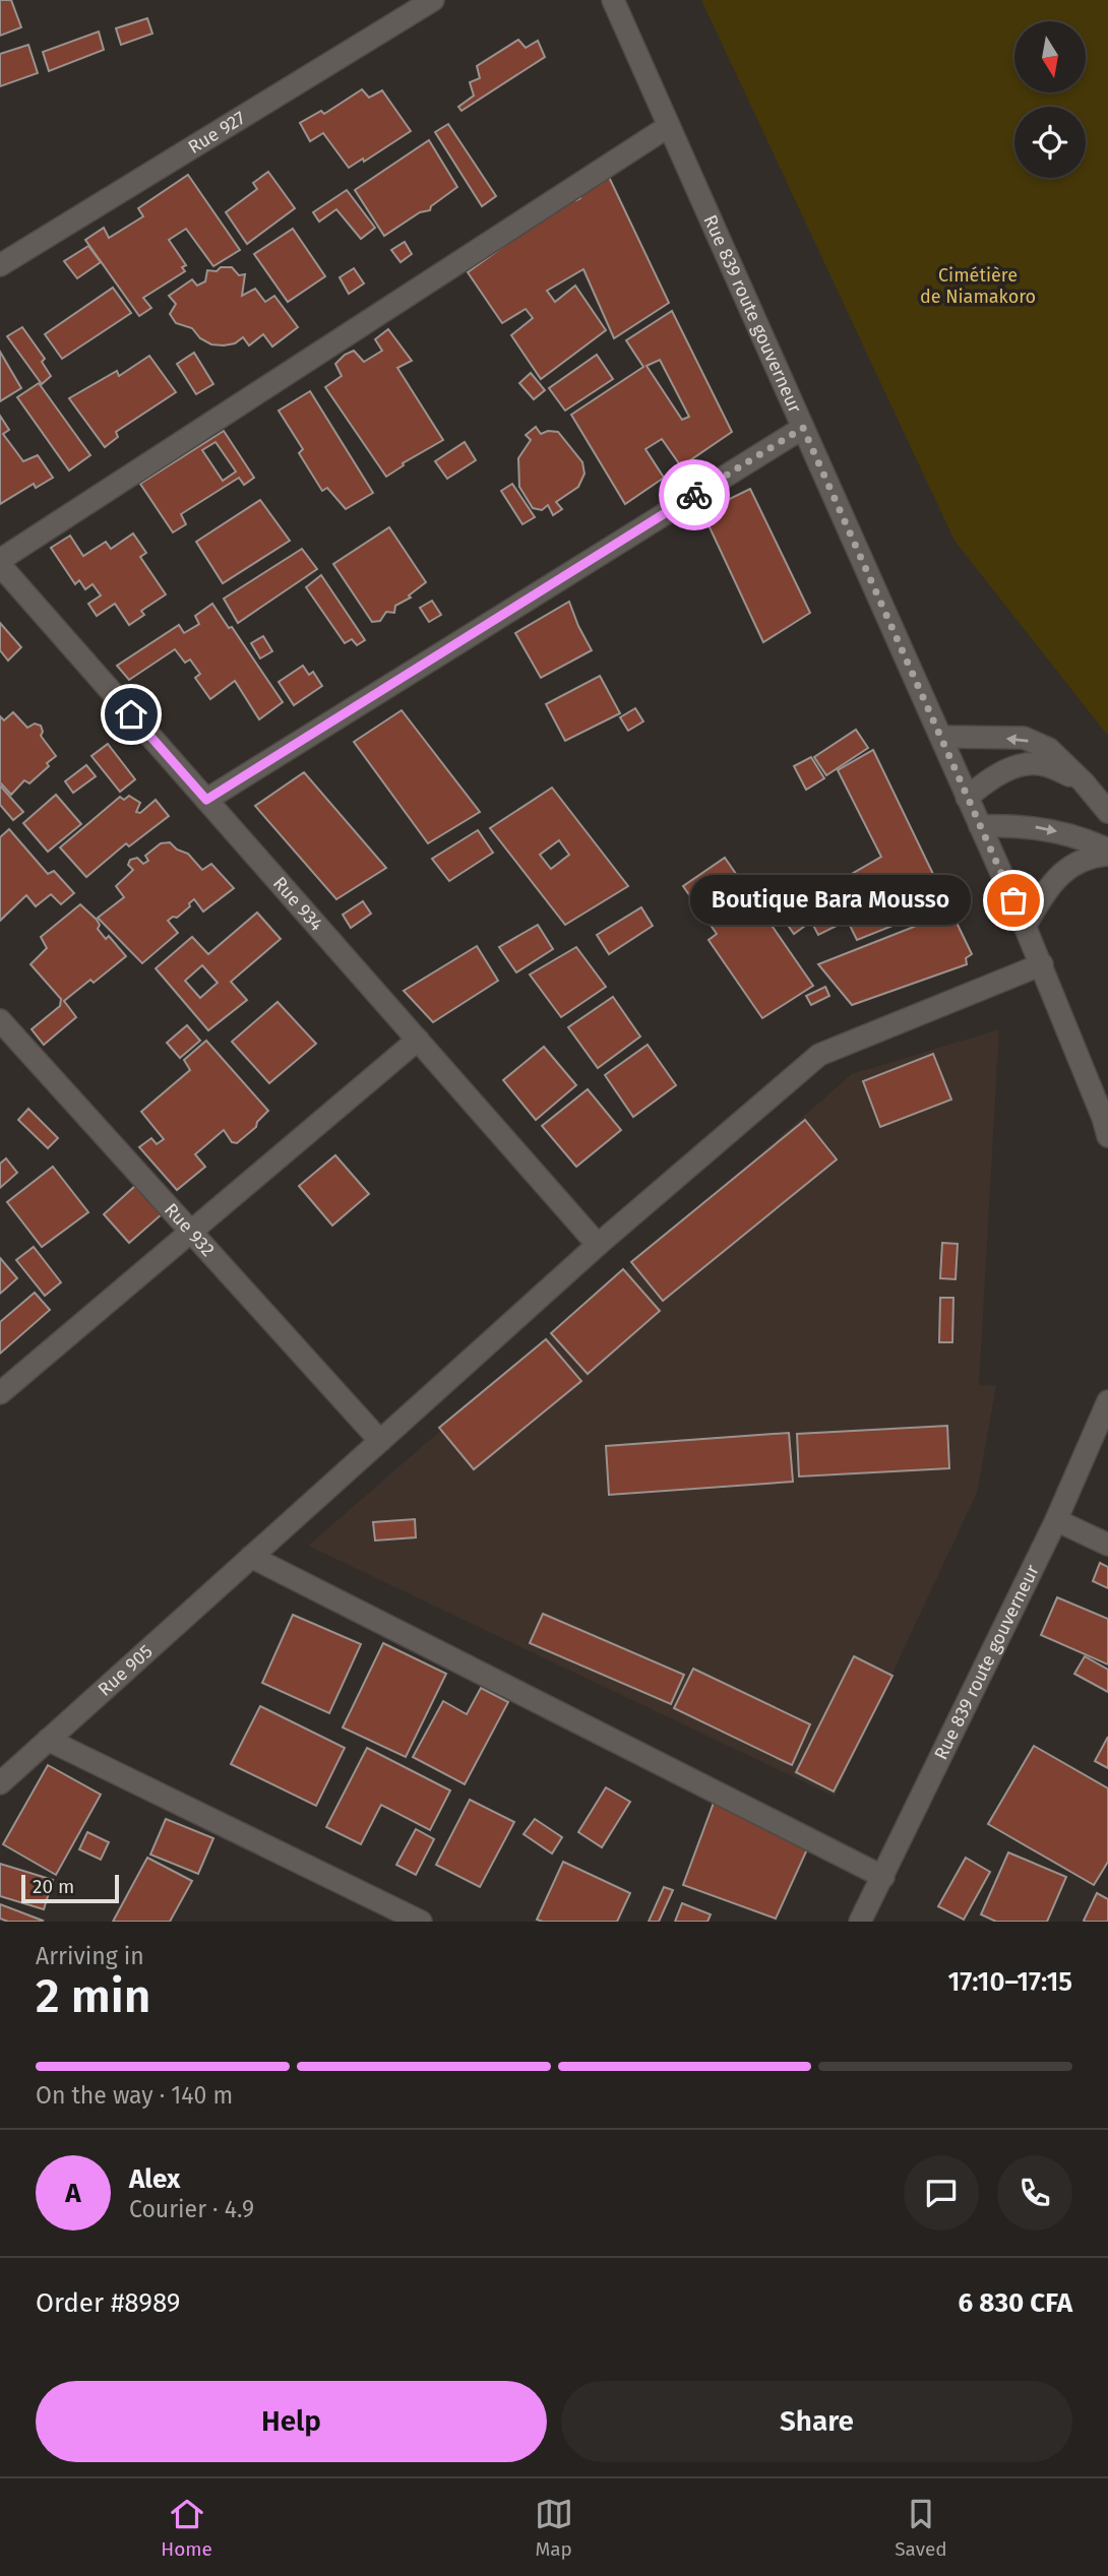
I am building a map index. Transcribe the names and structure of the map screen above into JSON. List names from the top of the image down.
{
  "streets": {
    "street": [
      "Rue 927",
      "Rue 839 route gouverneur",
      "Rue 934",
      "Rue 932",
      "Rue 905"
    ]
  },
  "crossings": [
    ["Rue 839 route gouverneur", "Rue 905"],
    ["Rue 934", "Rue 905"],
    ["Rue 932", "Rue 905"]
  ],
  "parks": ["Cimétière de Niamakoro"],
  "places": ["Boutique Bara Mousso"],
  "scale_bar": "20 m",
  "north": "bottom",
  "page": {
    "bubble": "Boutique Bara Mousso",
    "scale": "20 m",
    "heading": ["2 min", "Arriving in", "17:10–17:15"],
    "panel": [
      "Alex",
      "Courier · 4.9",
      "Order #8989",
      "6 830 CFA"
    ],
    "bar": "On the way · 140 m",
    "round": "A",
    "buttons": ["Help", "Share"],
    "tabs": ["Home", "Map", "Saved"]
  }
}
